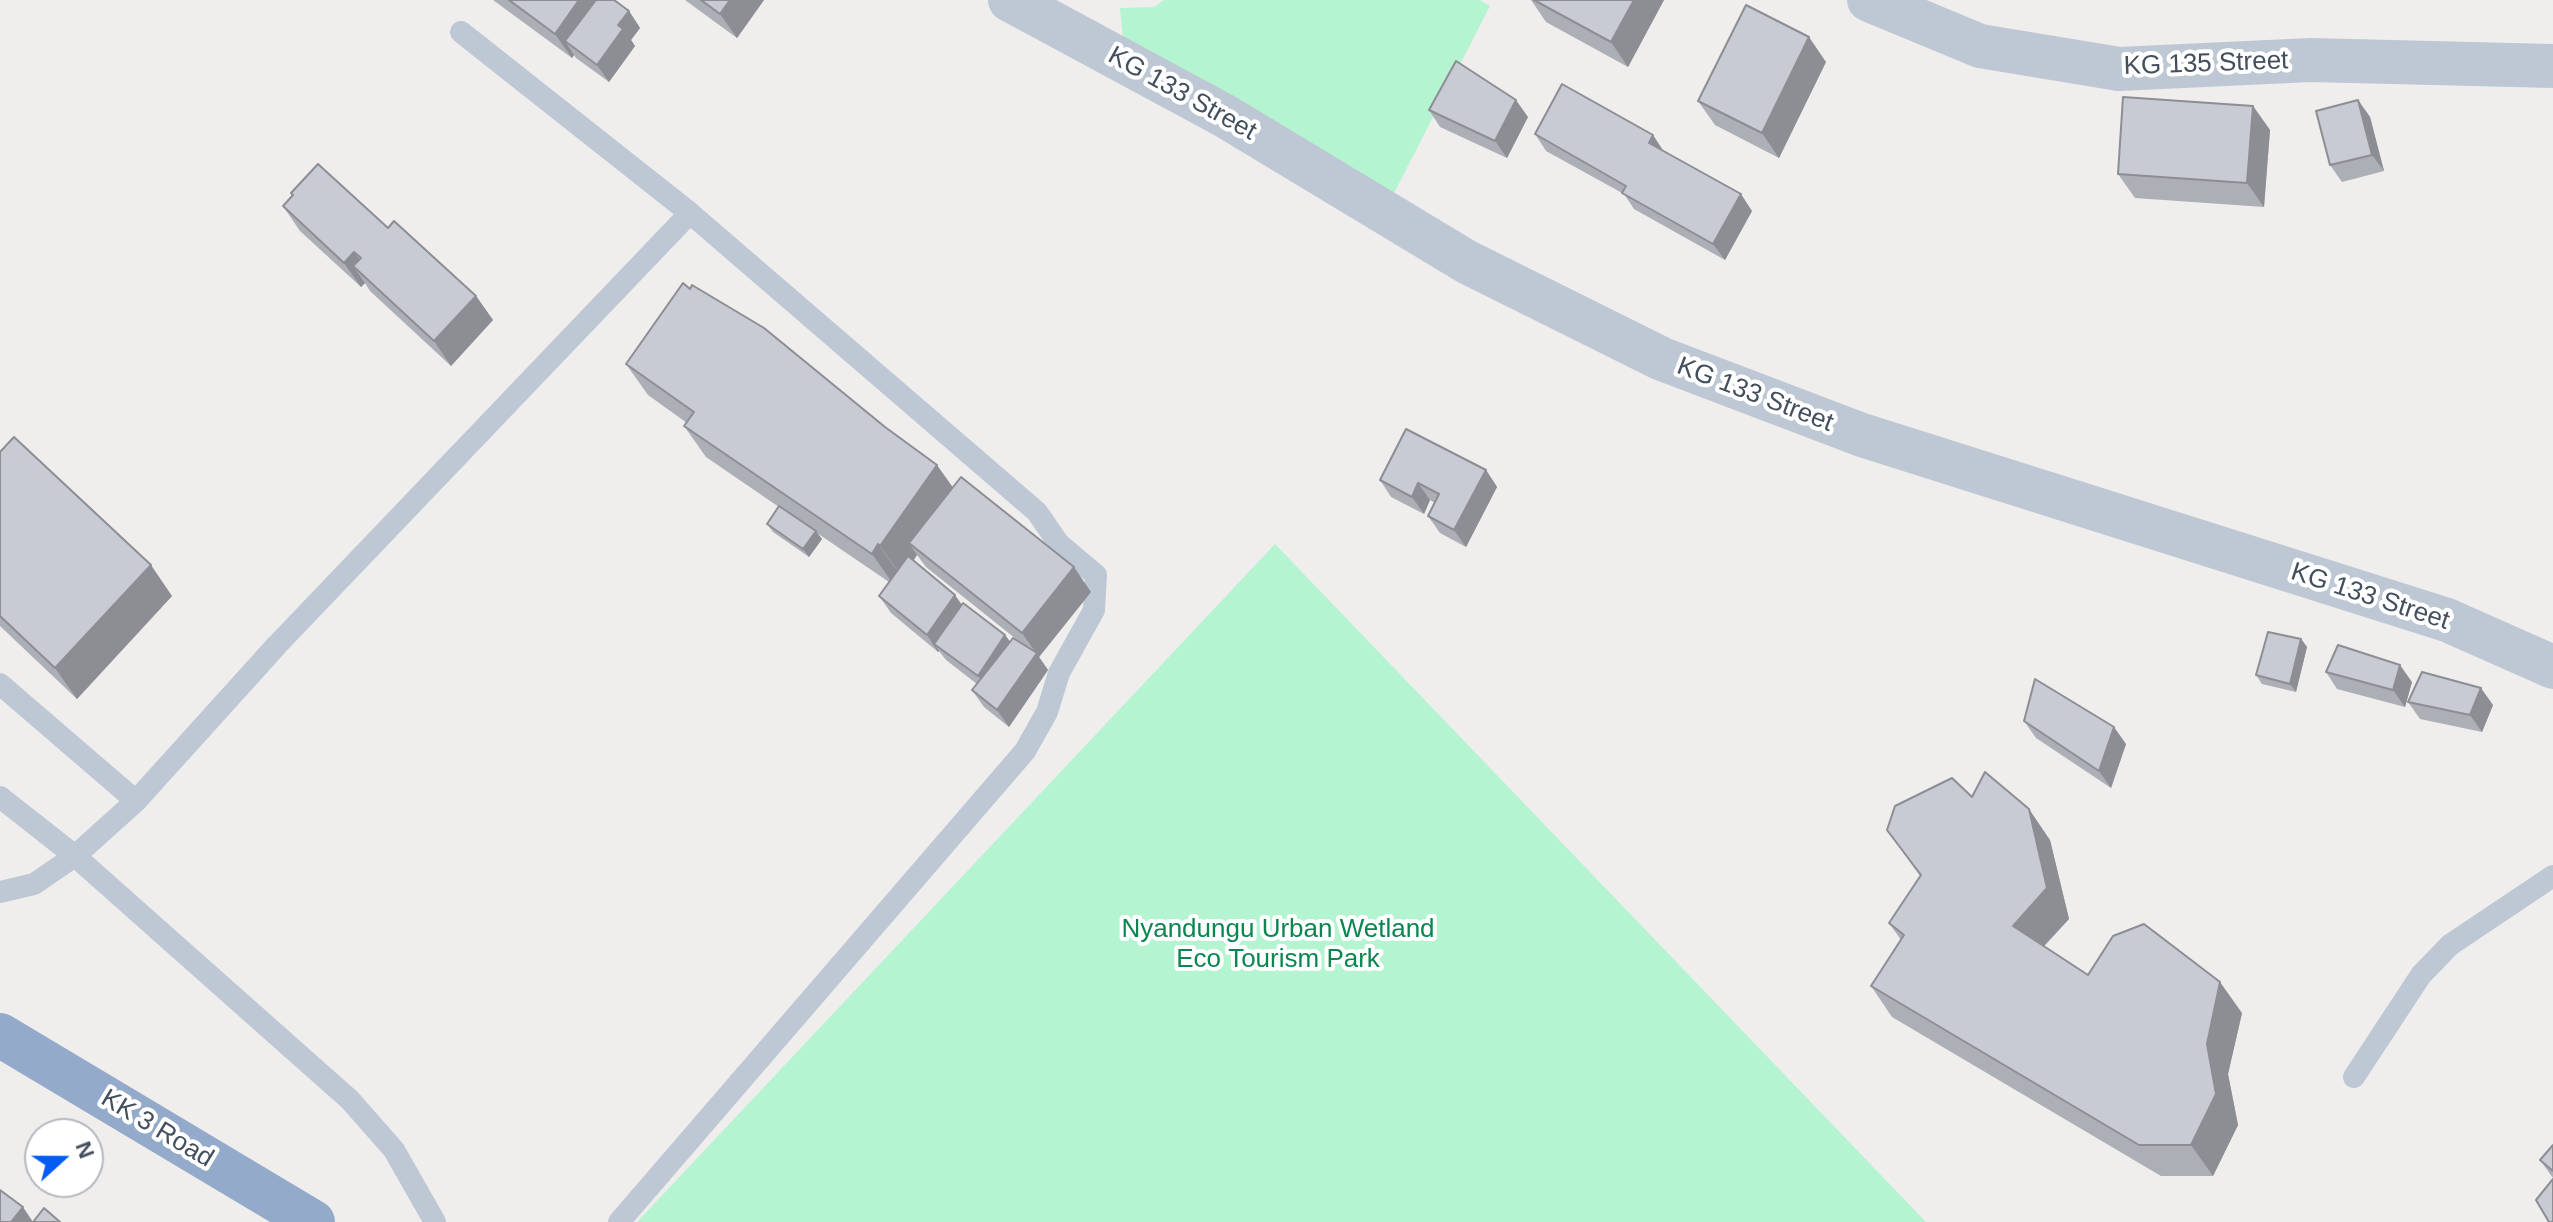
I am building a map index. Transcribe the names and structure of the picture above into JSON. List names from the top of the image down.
{
  "streets": {
    "highway": ["KK 3 Road"],
    "street": ["KG 135 Street", "KG 133 Street"]
  },
  "parks": ["Nyandungu Urban Wetland Eco Tourism Park"],
  "north": "right"
}
